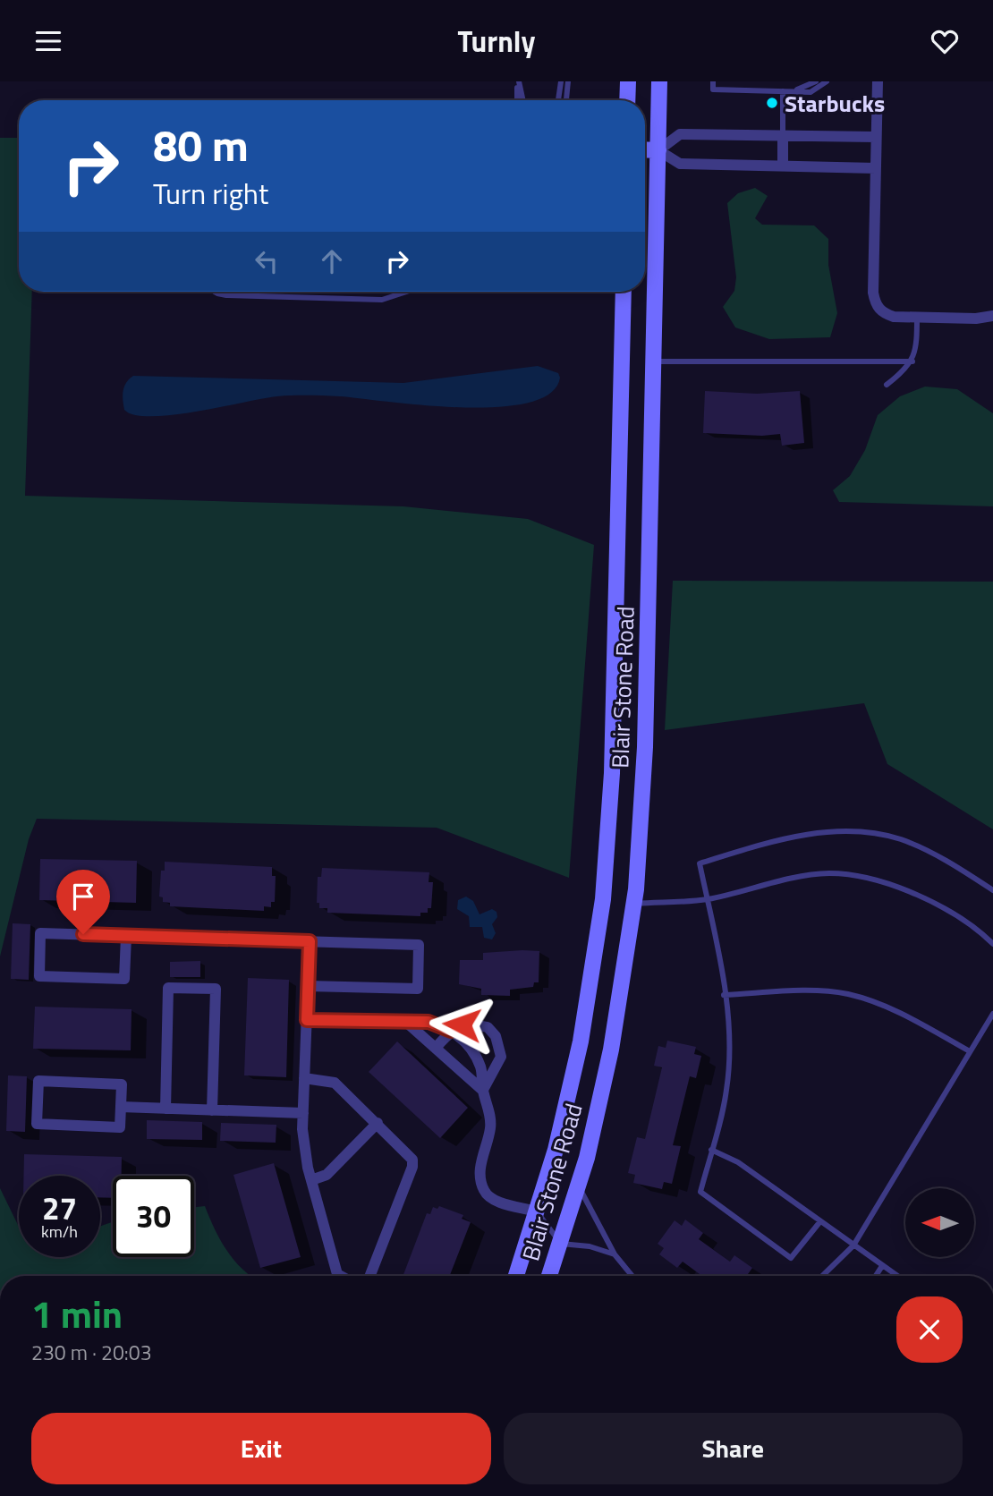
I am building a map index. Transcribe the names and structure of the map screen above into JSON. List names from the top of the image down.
{
  "streets": {
    "main road": ["Blair Stone Road"]
  },
  "places": ["Starbucks"],
  "north": "left",
  "page": {
    "header": "Turnly",
    "turn": ["80 m", "Turn right"],
    "speed": "27 km/h",
    "limit": "30",
    "heading": ["1 min", "230 m · 20:03"],
    "buttons": ["Exit", "Share"]
  }
}
